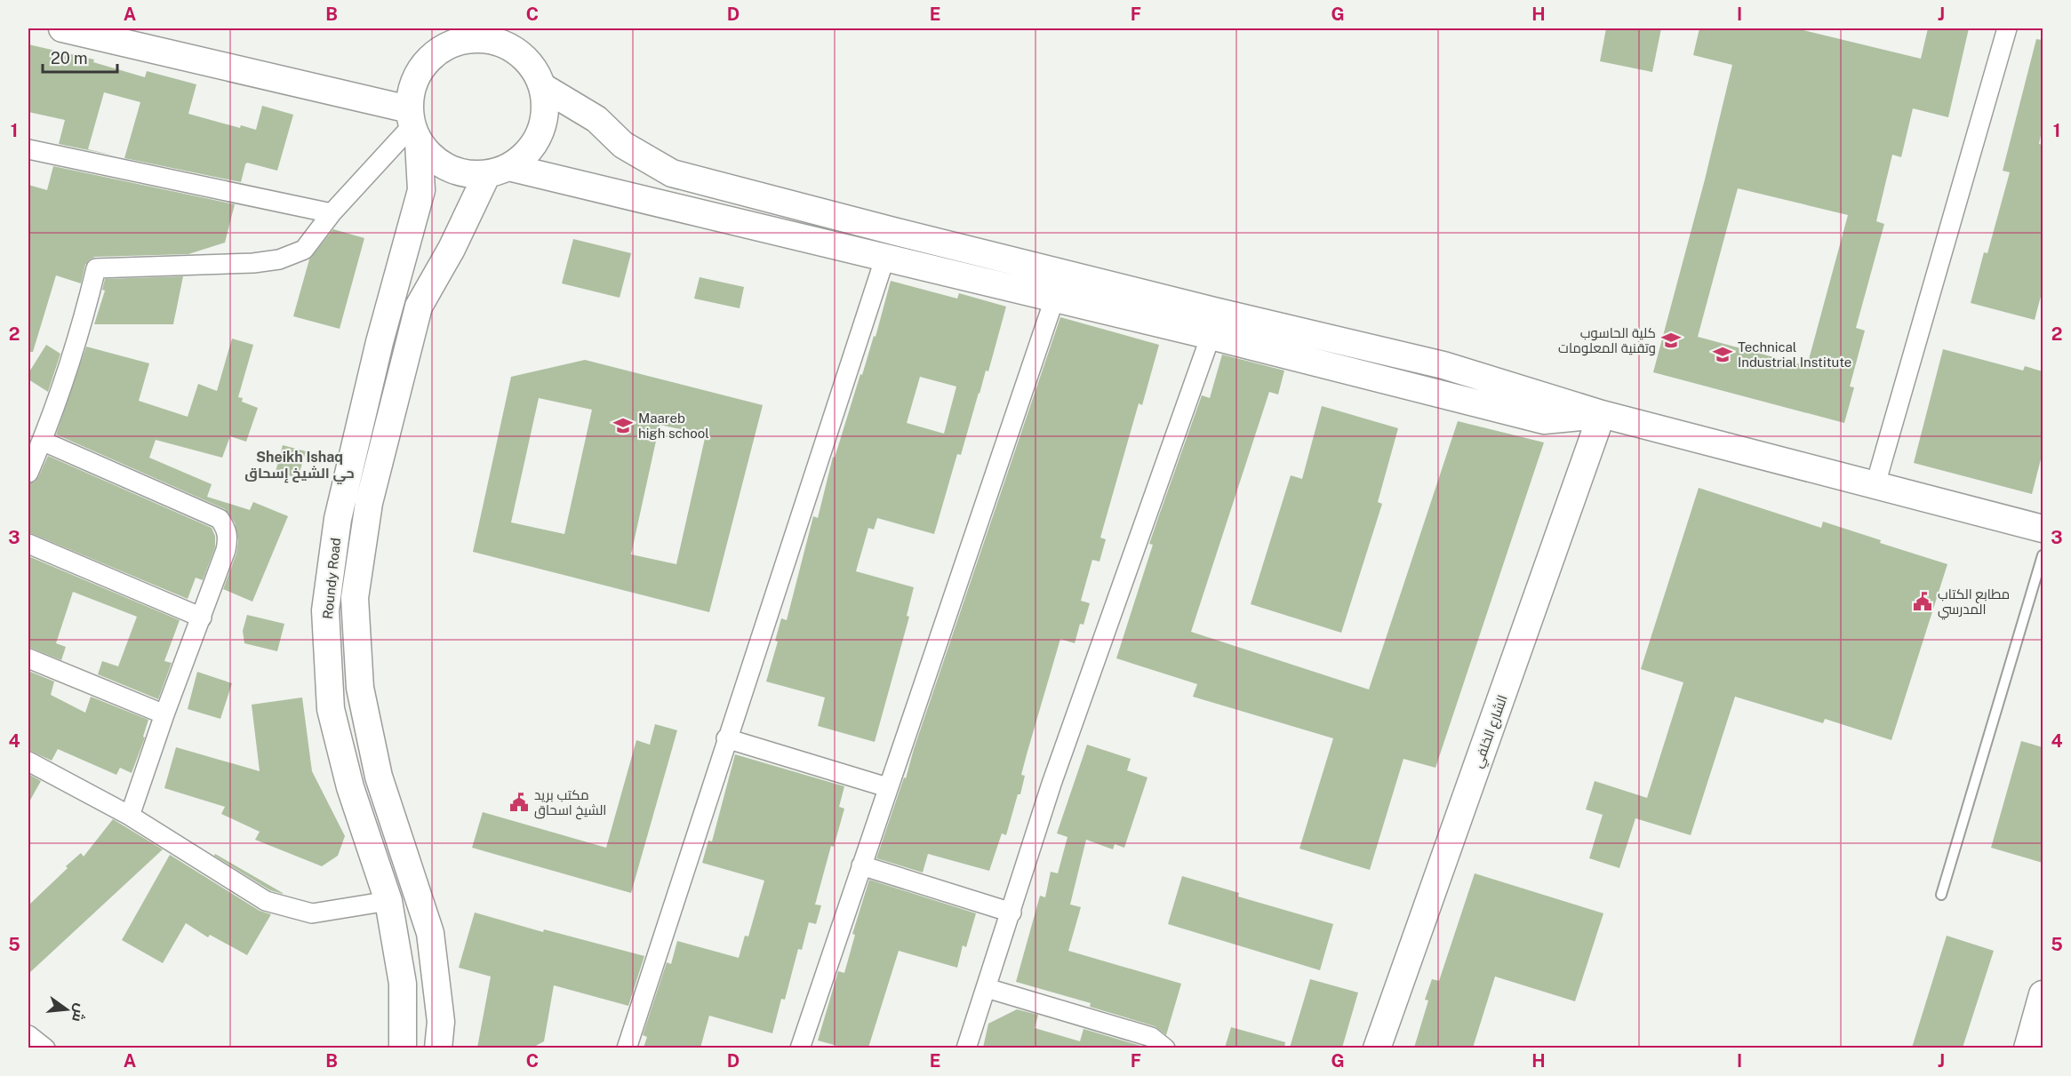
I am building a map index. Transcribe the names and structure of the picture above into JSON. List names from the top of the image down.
{
  "streets": {
    "street": ["Roundy Road", "الشارع الخلفي"]
  },
  "districts": ["Sheikh Ishaq حي الشيخ إسحاق"],
  "places": {
    "school or university": ["كلية الحاسوب وتقنية المعلومات", "Technical Industrial Institute", "Maareb high school"],
    "public building": ["مطابع الكتاب المدرسي", "مكتب بريد الشيخ اسحاق"]
  },
  "scale_bar": "20 m",
  "north": "right",
  "grid": {
    "columns": [
      "A",
      "B",
      "C",
      "D",
      "E",
      "F",
      "G",
      "H",
      "I",
      "J"
    ],
    "rows": [
      "1",
      "2",
      "3",
      "4",
      "5"
    ]
  }
}
